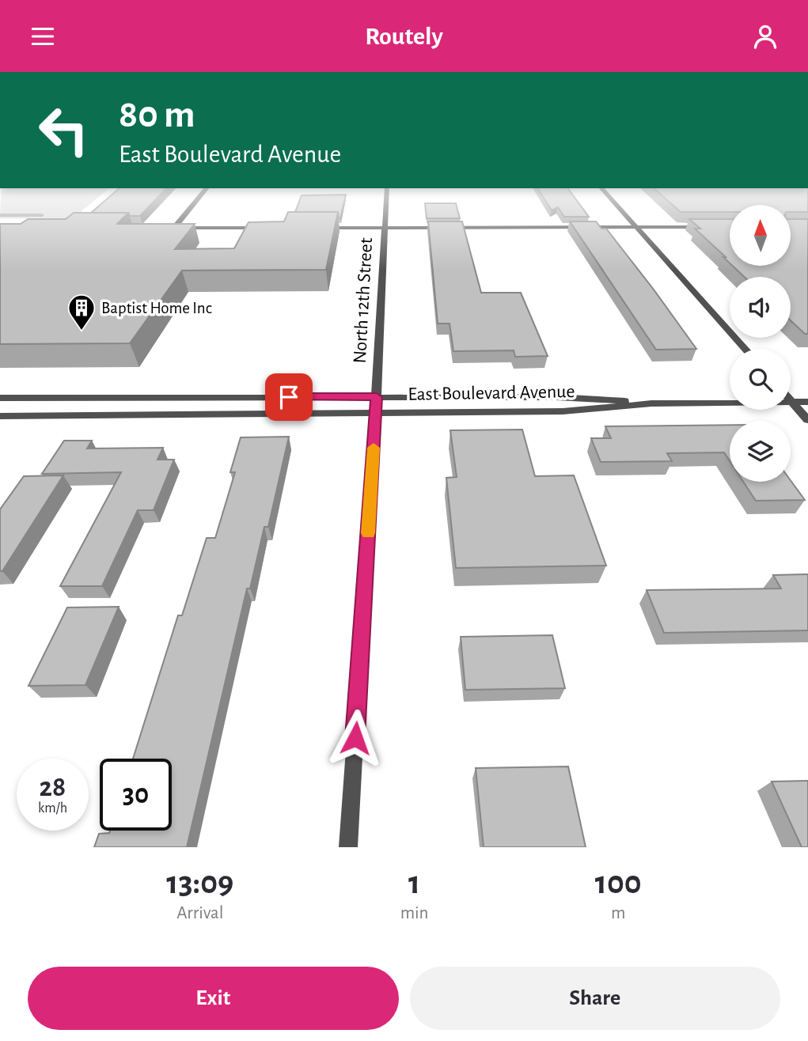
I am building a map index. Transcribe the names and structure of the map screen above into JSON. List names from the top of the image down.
{
  "streets": {
    "street": ["North 12th Street", "East Boulevard Avenue"]
  },
  "crossings": [
    ["North 12th Street", "East Boulevard Avenue"]
  ],
  "places": {
    "building": ["Baptist Home Inc"]
  },
  "north": "top",
  "page": {
    "header": "Routely",
    "turn": ["80 m", "East Boulevard Avenue"],
    "speed": "28 km/h",
    "limit": "30",
    "eta": [
      "13:09",
      "Arrival",
      "1",
      "min",
      "100",
      "m"
    ],
    "buttons": ["Exit", "Share"]
  }
}
